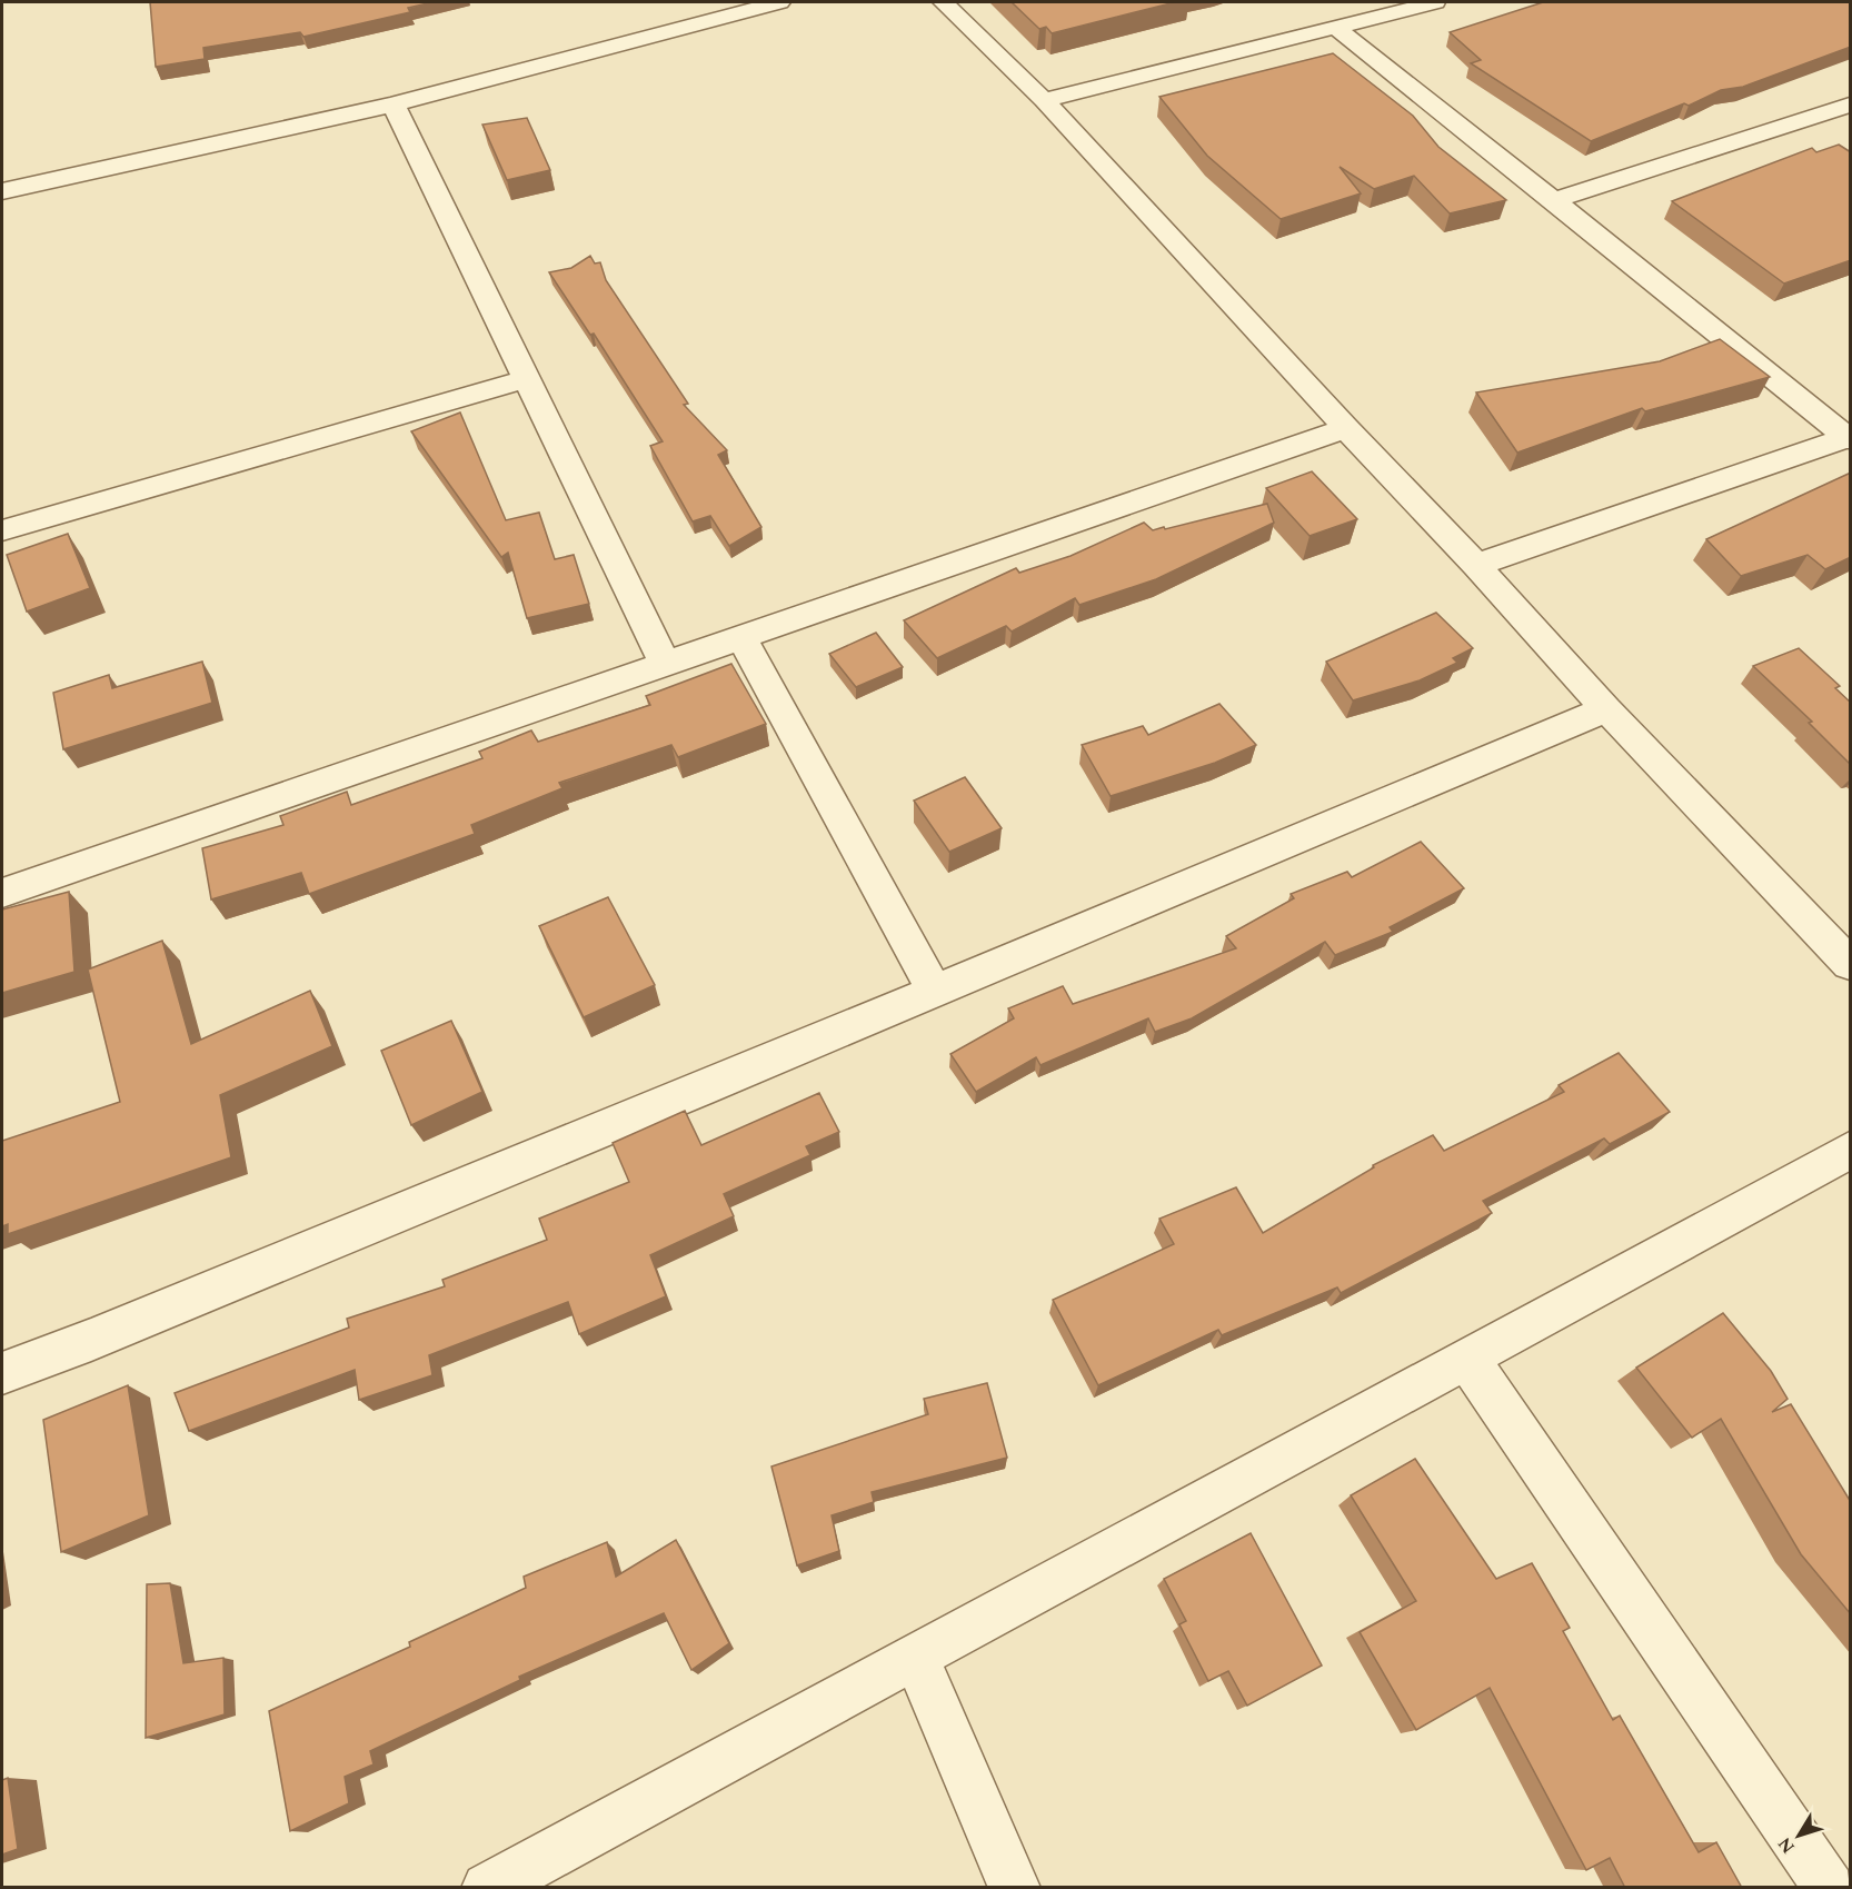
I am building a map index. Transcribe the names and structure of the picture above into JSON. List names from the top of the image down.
{
  "north": "bottom left"
}
